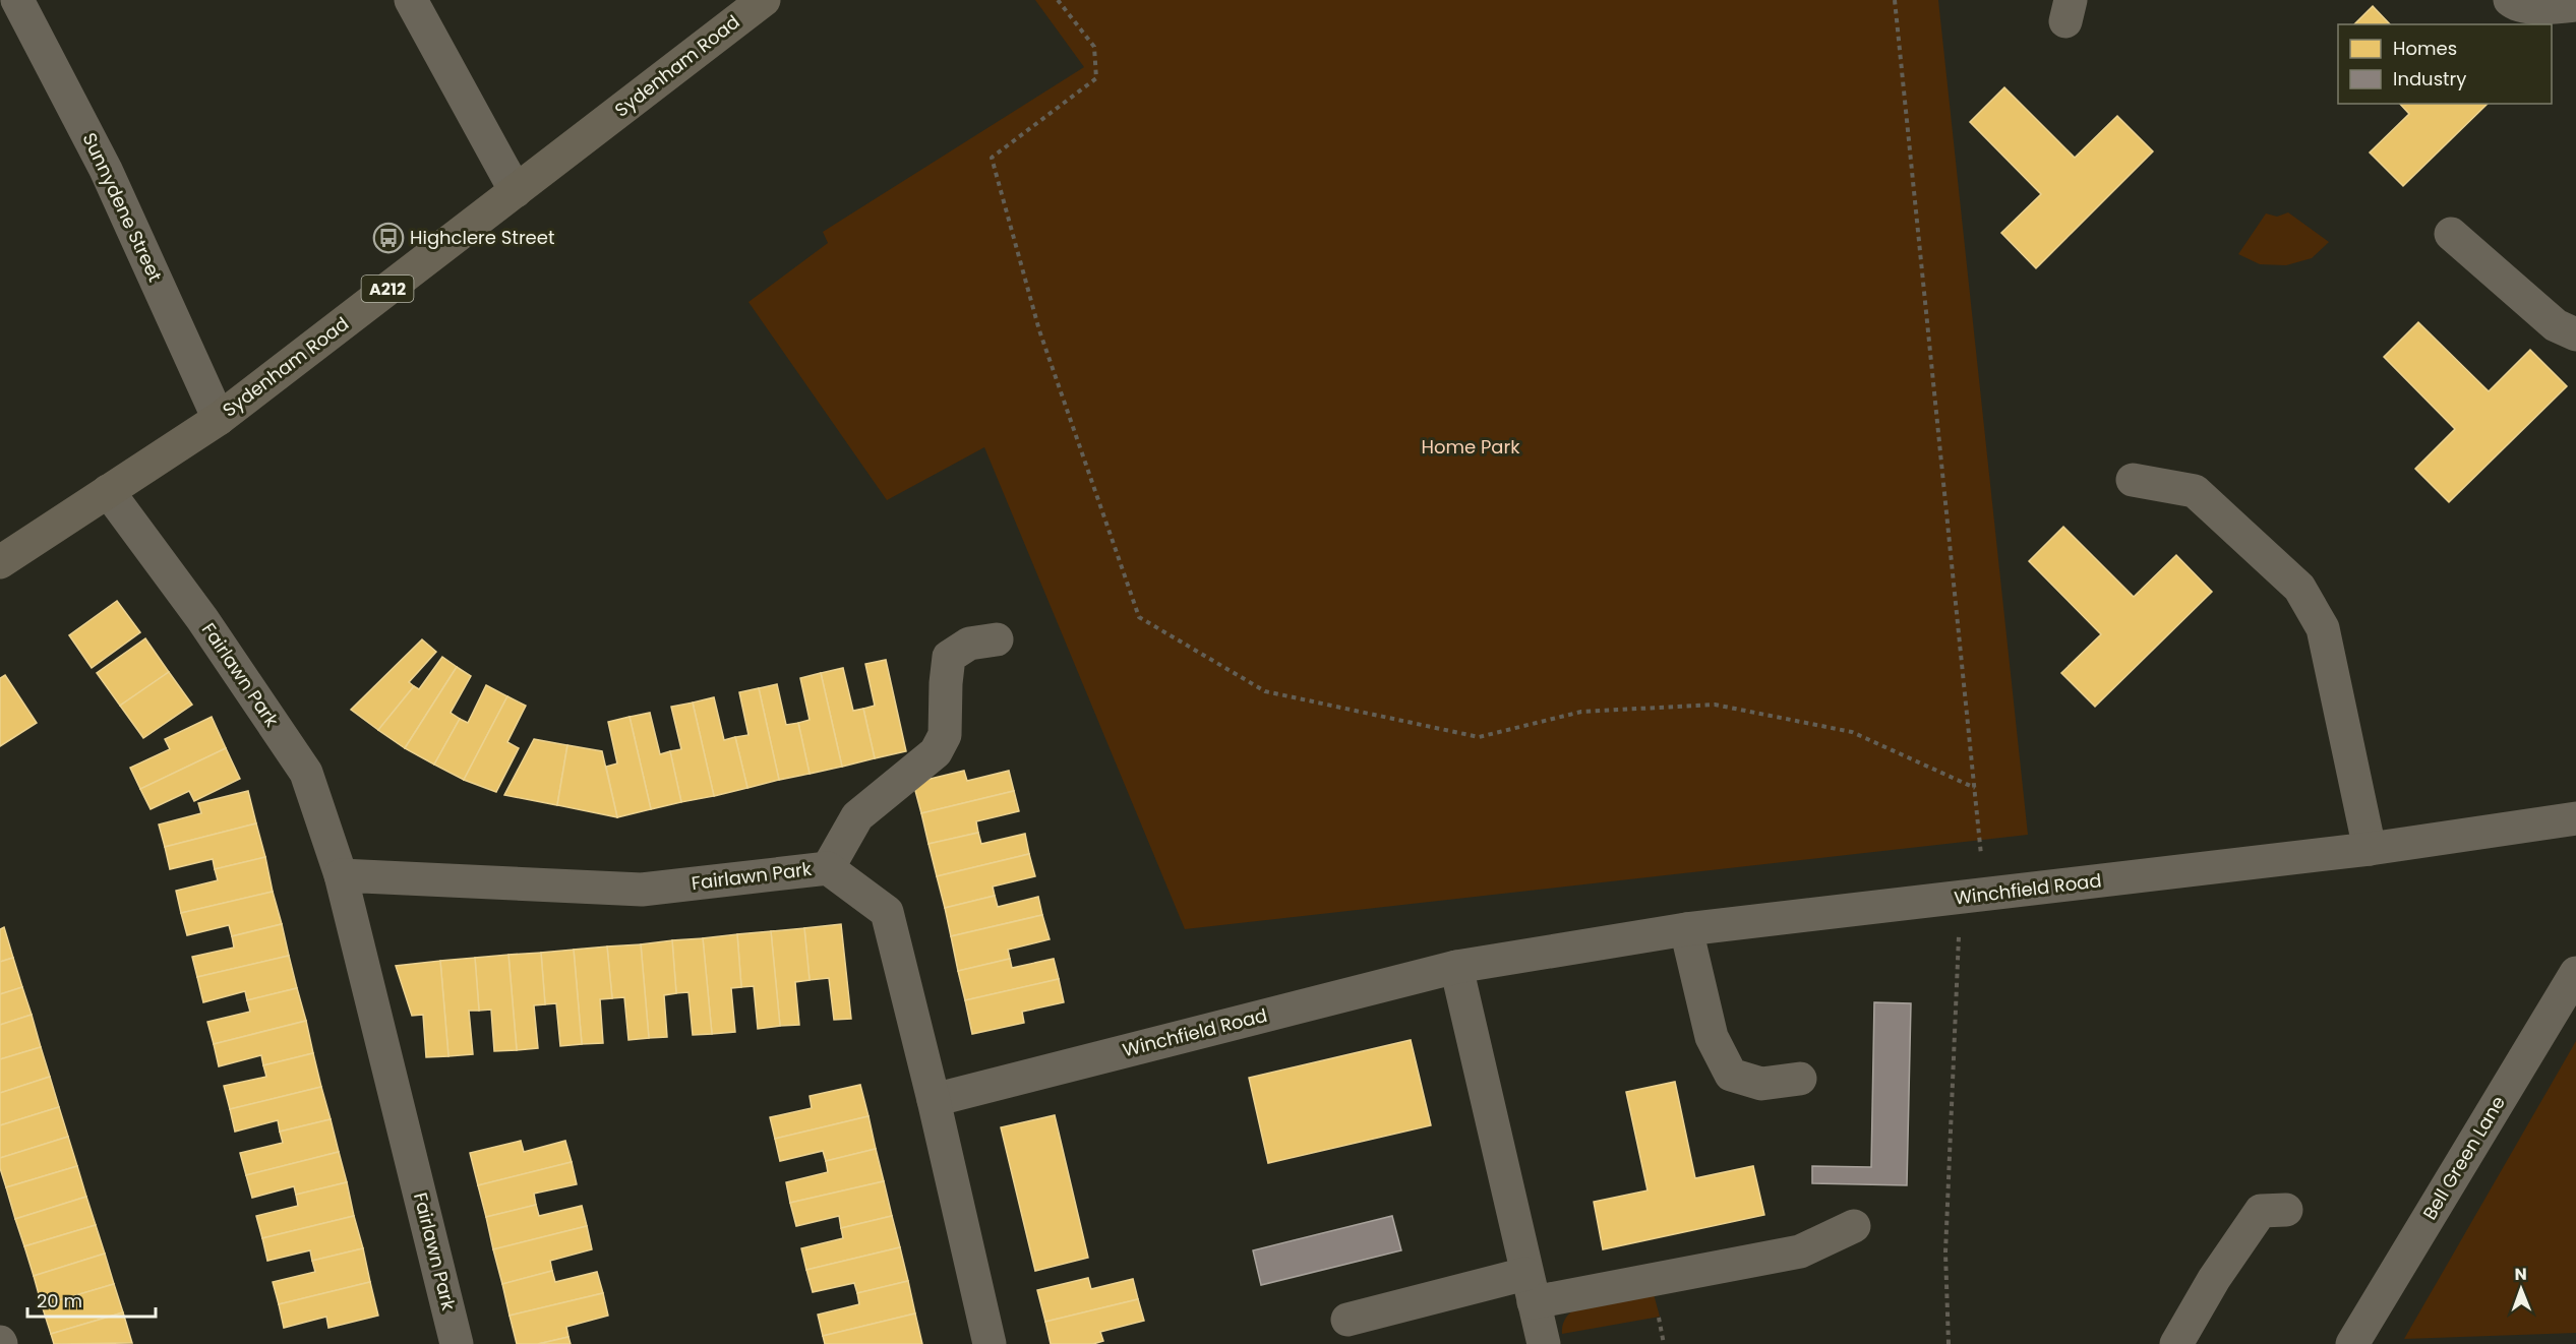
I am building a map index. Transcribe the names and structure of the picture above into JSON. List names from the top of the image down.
{
  "streets": {
    "main road": ["Sydenham Road", "A212"],
    "street": [
      "Sunnydene Street",
      "Fairlawn Park",
      "Winchfield Road",
      "Bell Green Lane"
    ]
  },
  "crossings": [
    ["Sydenham Road", "Sunnydene Street"],
    ["Sydenham Road", "Fairlawn Park"],
    ["Fairlawn Park", "Winchfield Road"]
  ],
  "parks": ["Home Park"],
  "places": {
    "bus stop": ["Highclere Street"]
  },
  "legend": ["Homes", "Industry"],
  "scale_bar": "20 m",
  "north": "top"
}
